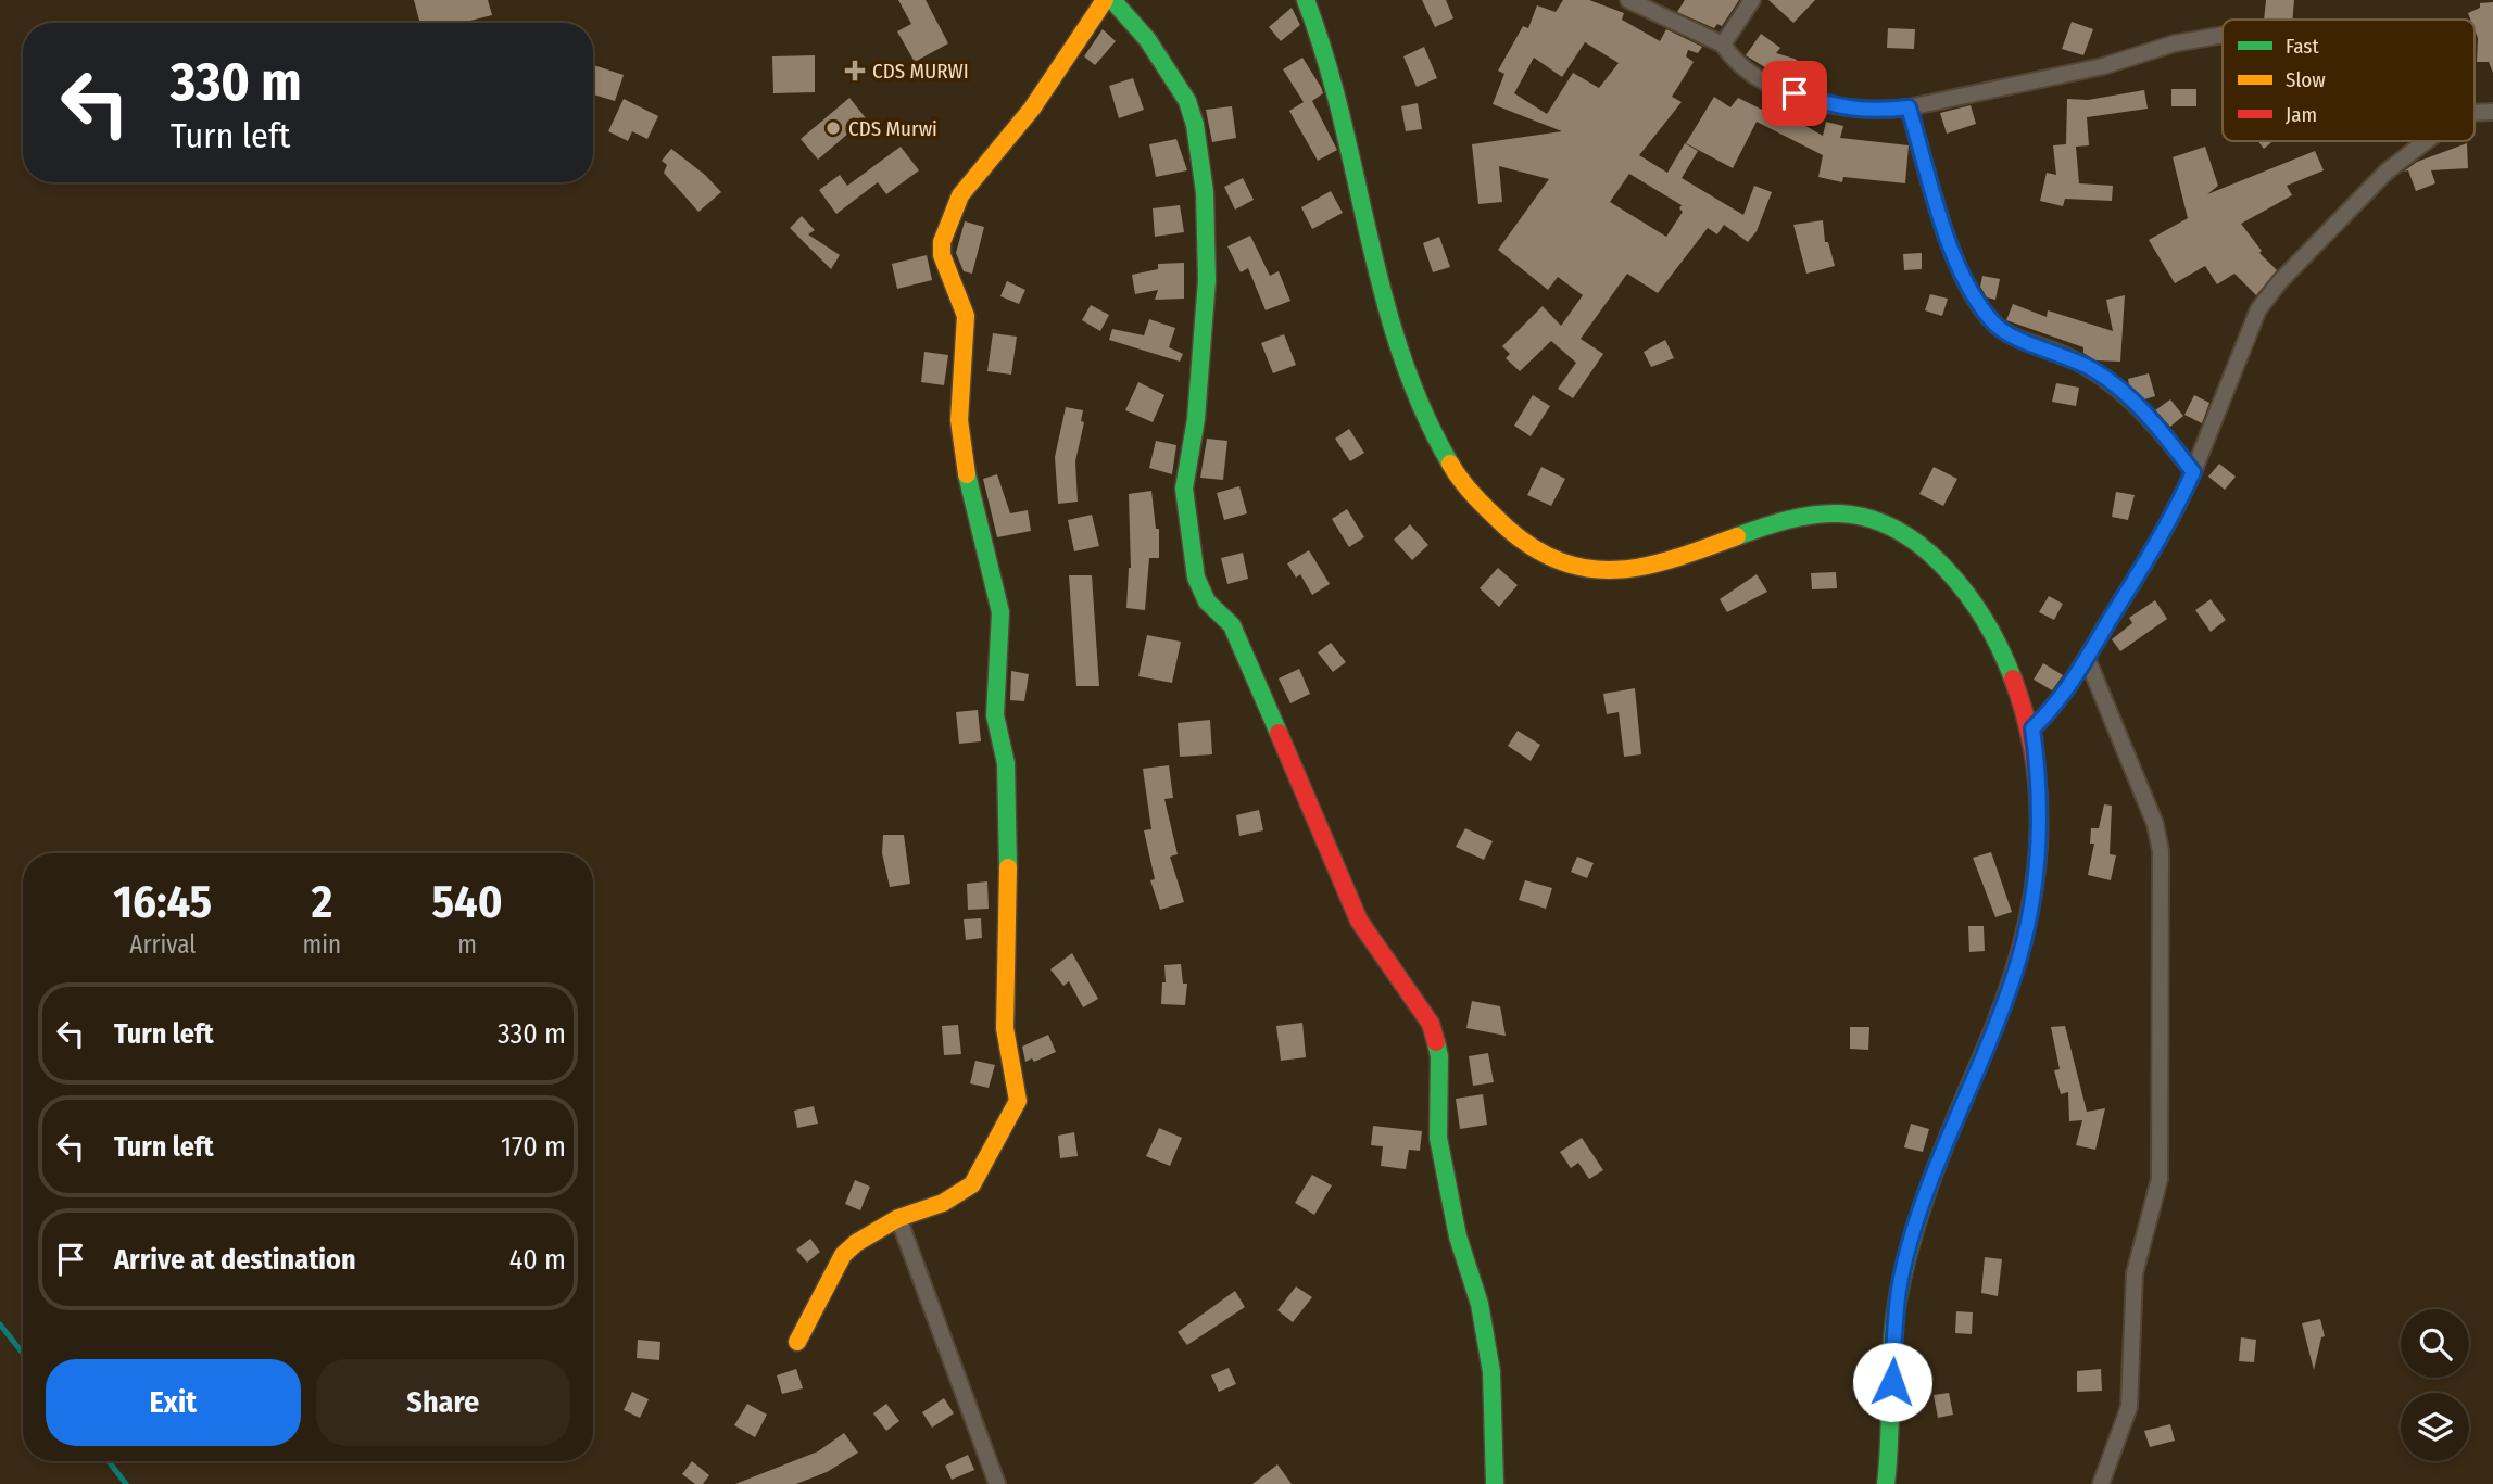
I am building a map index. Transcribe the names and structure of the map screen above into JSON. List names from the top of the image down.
{
  "places": {
    "health": ["CDS MURWI"],
    "other": ["CDS Murwi"]
  },
  "legend": ["Fast", "Slow", "Jam"],
  "page": {
    "turn": ["330 m", "Turn left"],
    "eta": [
      "16:45",
      "Arrival",
      "2",
      "min",
      "540",
      "m"
    ],
    "list": [
      {
        "name": "Turn left",
        "value": "330 m"
      },
      {
        "name": "Turn left",
        "value": "170 m"
      },
      {
        "name": "Arrive at destination",
        "value": "40 m"
      }
    ],
    "buttons": ["Exit", "Share"]
  }
}
